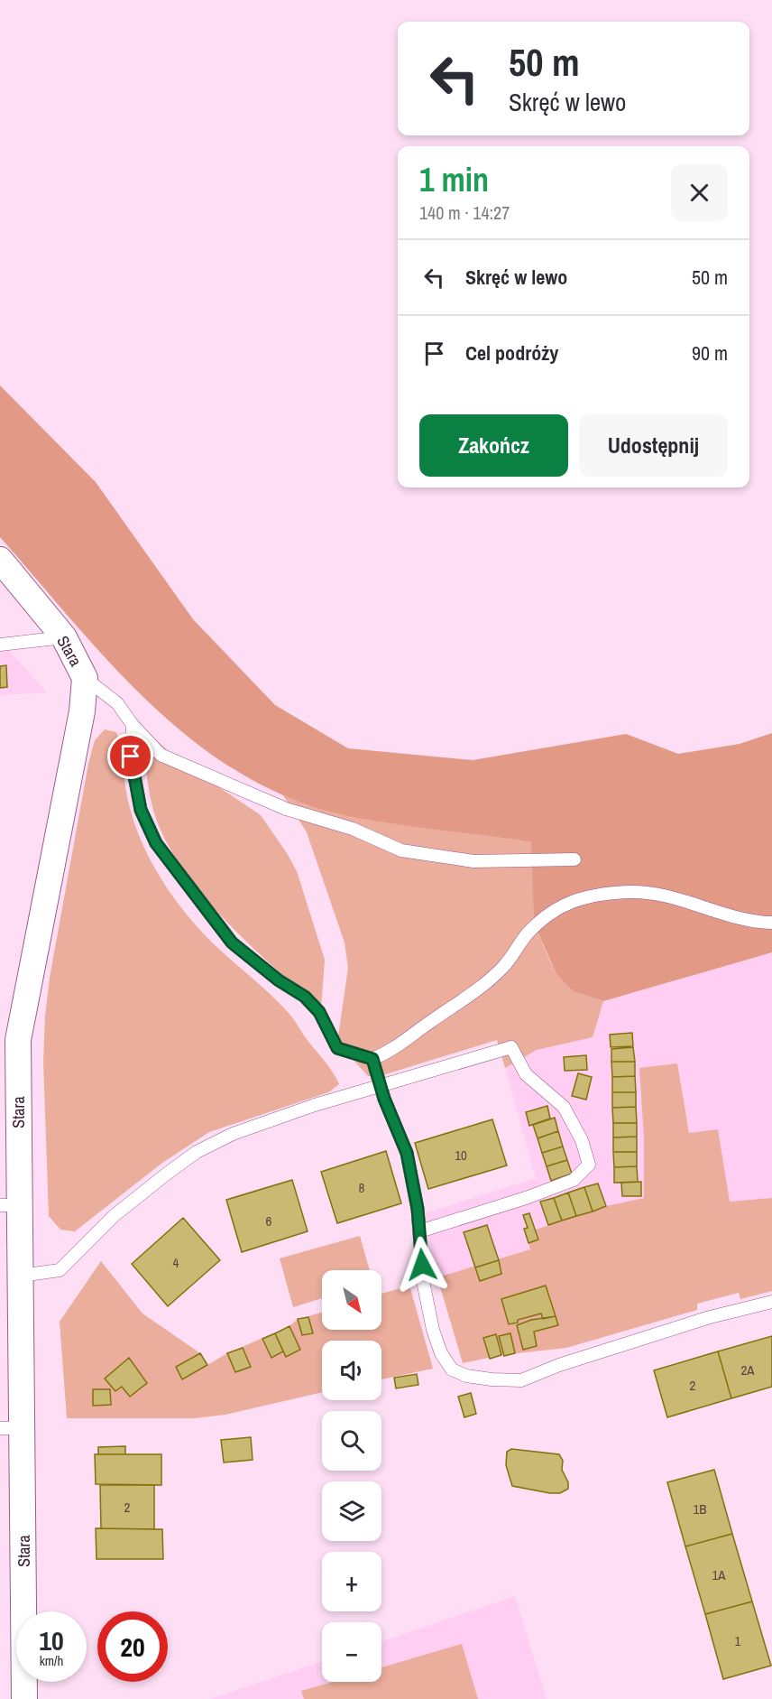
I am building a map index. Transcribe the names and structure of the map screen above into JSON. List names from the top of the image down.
{
  "streets": {
    "street": ["Stara"]
  },
  "house_numbers": [
    "10",
    "8",
    "6",
    "4",
    "2A",
    "2",
    "2",
    "1B",
    "1A",
    "1"
  ],
  "north": "bottom right",
  "page": {
    "turn": ["50 m", "Skręć w lewo"],
    "heading": ["1 min", "140 m · 14:27"],
    "list": [
      {
        "name": "Skręć w lewo",
        "value": "50 m"
      },
      {
        "name": "Cel podróży",
        "value": "90 m"
      }
    ],
    "buttons": ["Zakończ", "Udostępnij"],
    "map_buttons": ["+", "−"],
    "speed": "10 km/h",
    "limit": "20"
  }
}
